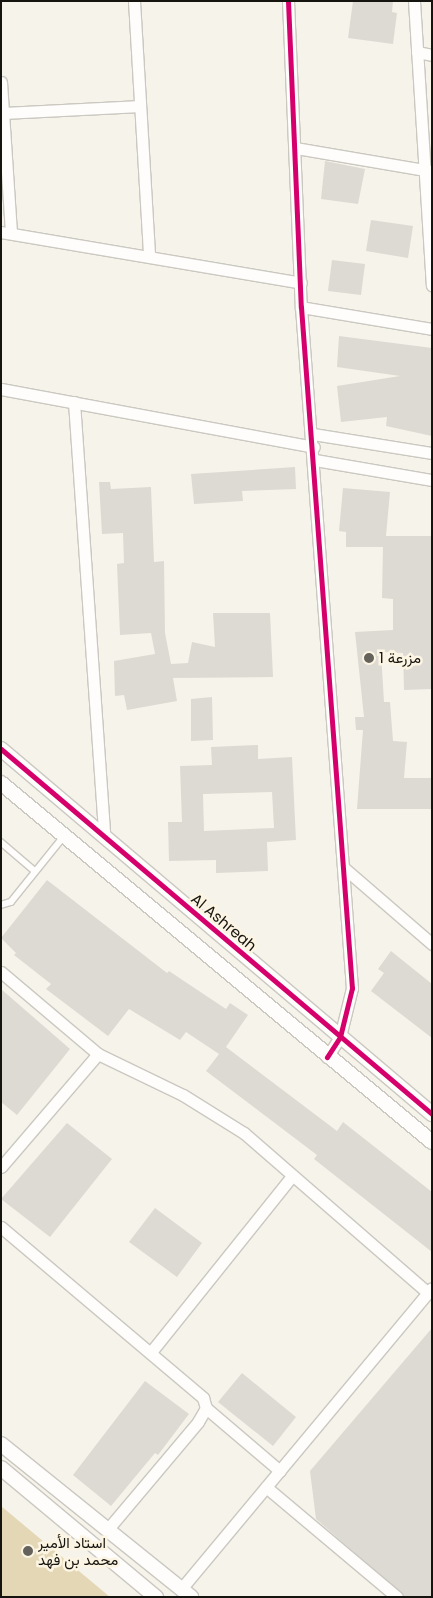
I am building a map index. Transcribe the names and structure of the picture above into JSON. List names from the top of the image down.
{
  "streets": {
    "street": ["Al Ashreah"]
  },
  "places": ["مزرعة 1", "استاد الأمير محمد بن فهد"]
}
